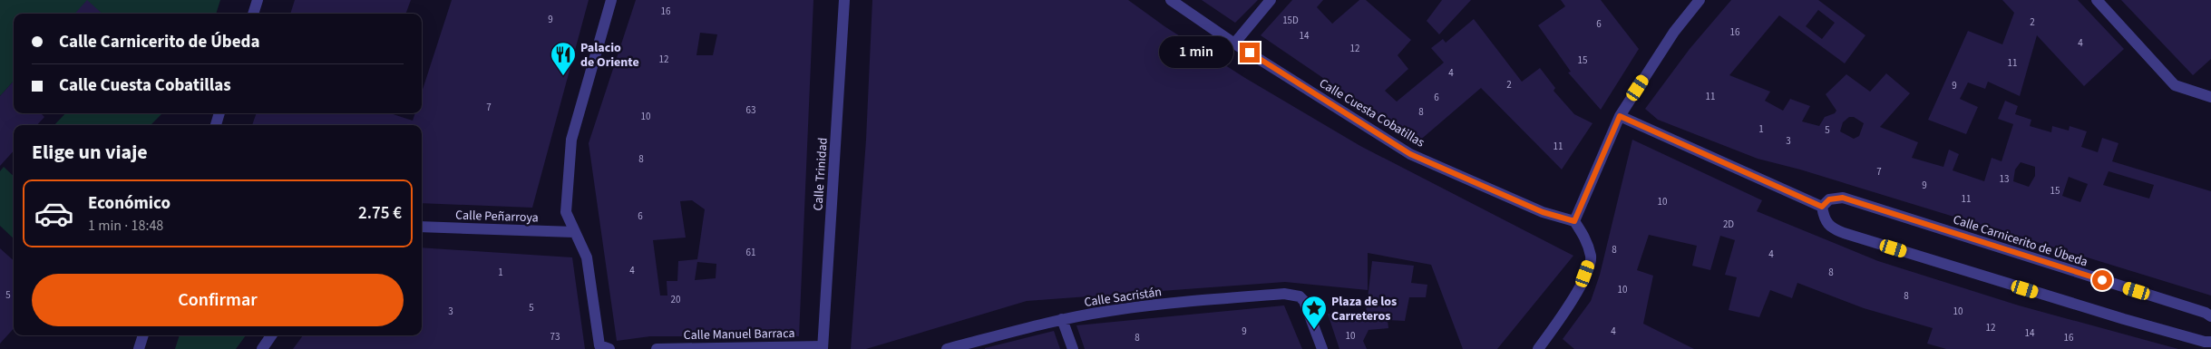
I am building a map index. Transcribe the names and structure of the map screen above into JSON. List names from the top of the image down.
{
  "streets": {
    "street": [
      "Calle Cuesta Cobatillas",
      "Calle Trinidad",
      "Calle Peñarroya",
      "Calle Carnicerito de Úbeda",
      "Calle Sacristán",
      "Calle Manuel Barraca"
    ]
  },
  "crossings": [
    ["Calle Trinidad", "Calle Manuel Barraca"]
  ],
  "places": {
    "restaurant": ["Palacio de Oriente"],
    "place": ["Plaza de los Carreteros"]
  },
  "house_numbers": [
    "16",
    "9",
    "15D",
    "2",
    "6",
    "16",
    "14",
    "4",
    "12",
    "12",
    "15",
    "11",
    "4",
    "2",
    "9",
    "11",
    "6",
    "7",
    "63",
    "8",
    "10",
    "1",
    "5",
    "3",
    "11",
    "8",
    "7",
    "13",
    "9",
    "15",
    "11",
    "10",
    "6",
    "2D",
    "8",
    "61",
    "4",
    "4",
    "1",
    "8",
    "10",
    "5",
    "8",
    "20",
    "5",
    "3",
    "10",
    "12",
    "9",
    "4",
    "14",
    "10",
    "73",
    "8",
    "16"
  ],
  "page": {
    "banner": ["Calle Carnicerito de Úbeda", "Calle Cuesta Cobatillas"],
    "bubble": "1 min",
    "heading": "Elige un viaje",
    "list": [
      {
        "name": "Económico",
        "note": "1 min · 18:48",
        "value": "2.75 €"
      }
    ],
    "buttons": "Confirmar"
  }
}
